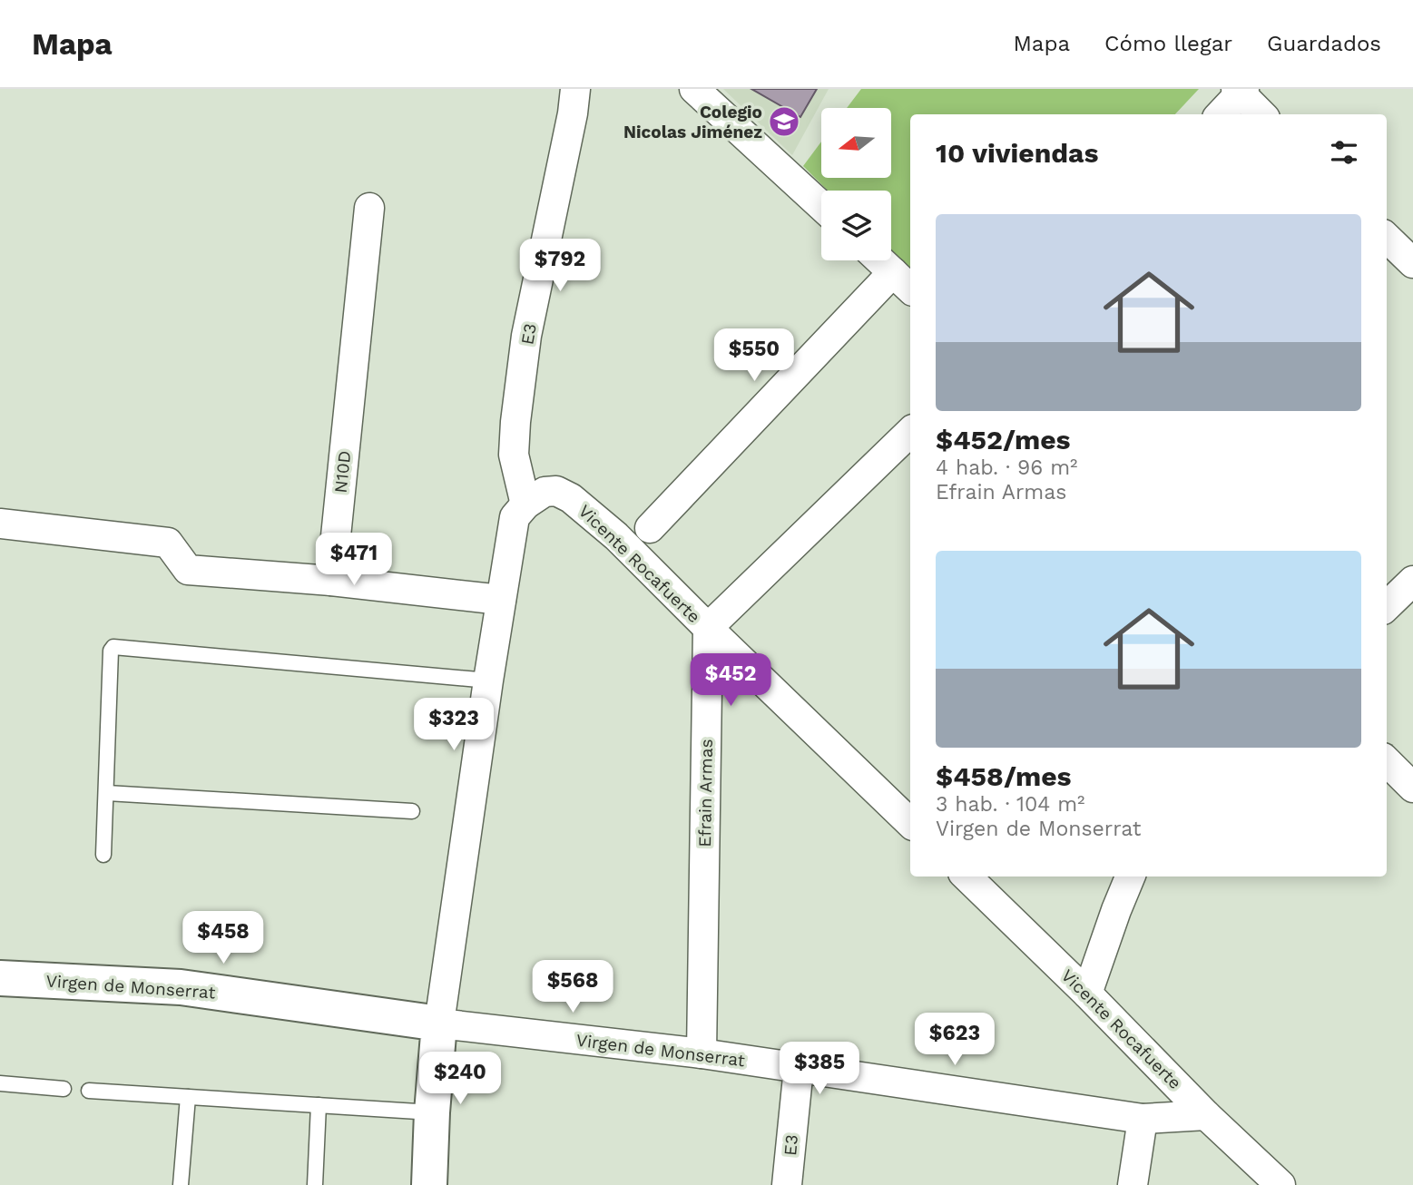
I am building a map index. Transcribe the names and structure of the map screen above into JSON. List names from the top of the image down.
{
  "streets": {
    "street": [
      "E3",
      "N10D",
      "Vicente Rocafuerte",
      "Efrain Armas",
      "Virgen de Monserrat"
    ]
  },
  "crossings": [
    ["E3", "Vicente Rocafuerte"],
    ["E3", "Virgen de Monserrat"],
    ["Vicente Rocafuerte", "Efrain Armas"],
    ["Vicente Rocafuerte", "Virgen de Monserrat"],
    ["Efrain Armas", "Virgen de Monserrat"]
  ],
  "places": {
    "school or university": ["Colegio Nicolas Jiménez"]
  },
  "north": "left",
  "page": {
    "header": "Mapa",
    "nav": ["Mapa", "Cómo llegar", "Guardados"],
    "heading": "10 viviendas",
    "list": [
      {
        "name": "$452/mes",
        "note": "4 hab. · 96 m² · Efrain Armas"
      },
      {
        "name": "$458/mes",
        "note": "3 hab. · 104 m² · Virgen de Monserrat"
      }
    ],
    "price": [
      "$792",
      "$550",
      "$471",
      "$452",
      "$323",
      "$458",
      "$568",
      "$623",
      "$385",
      "$240"
    ]
  }
}
